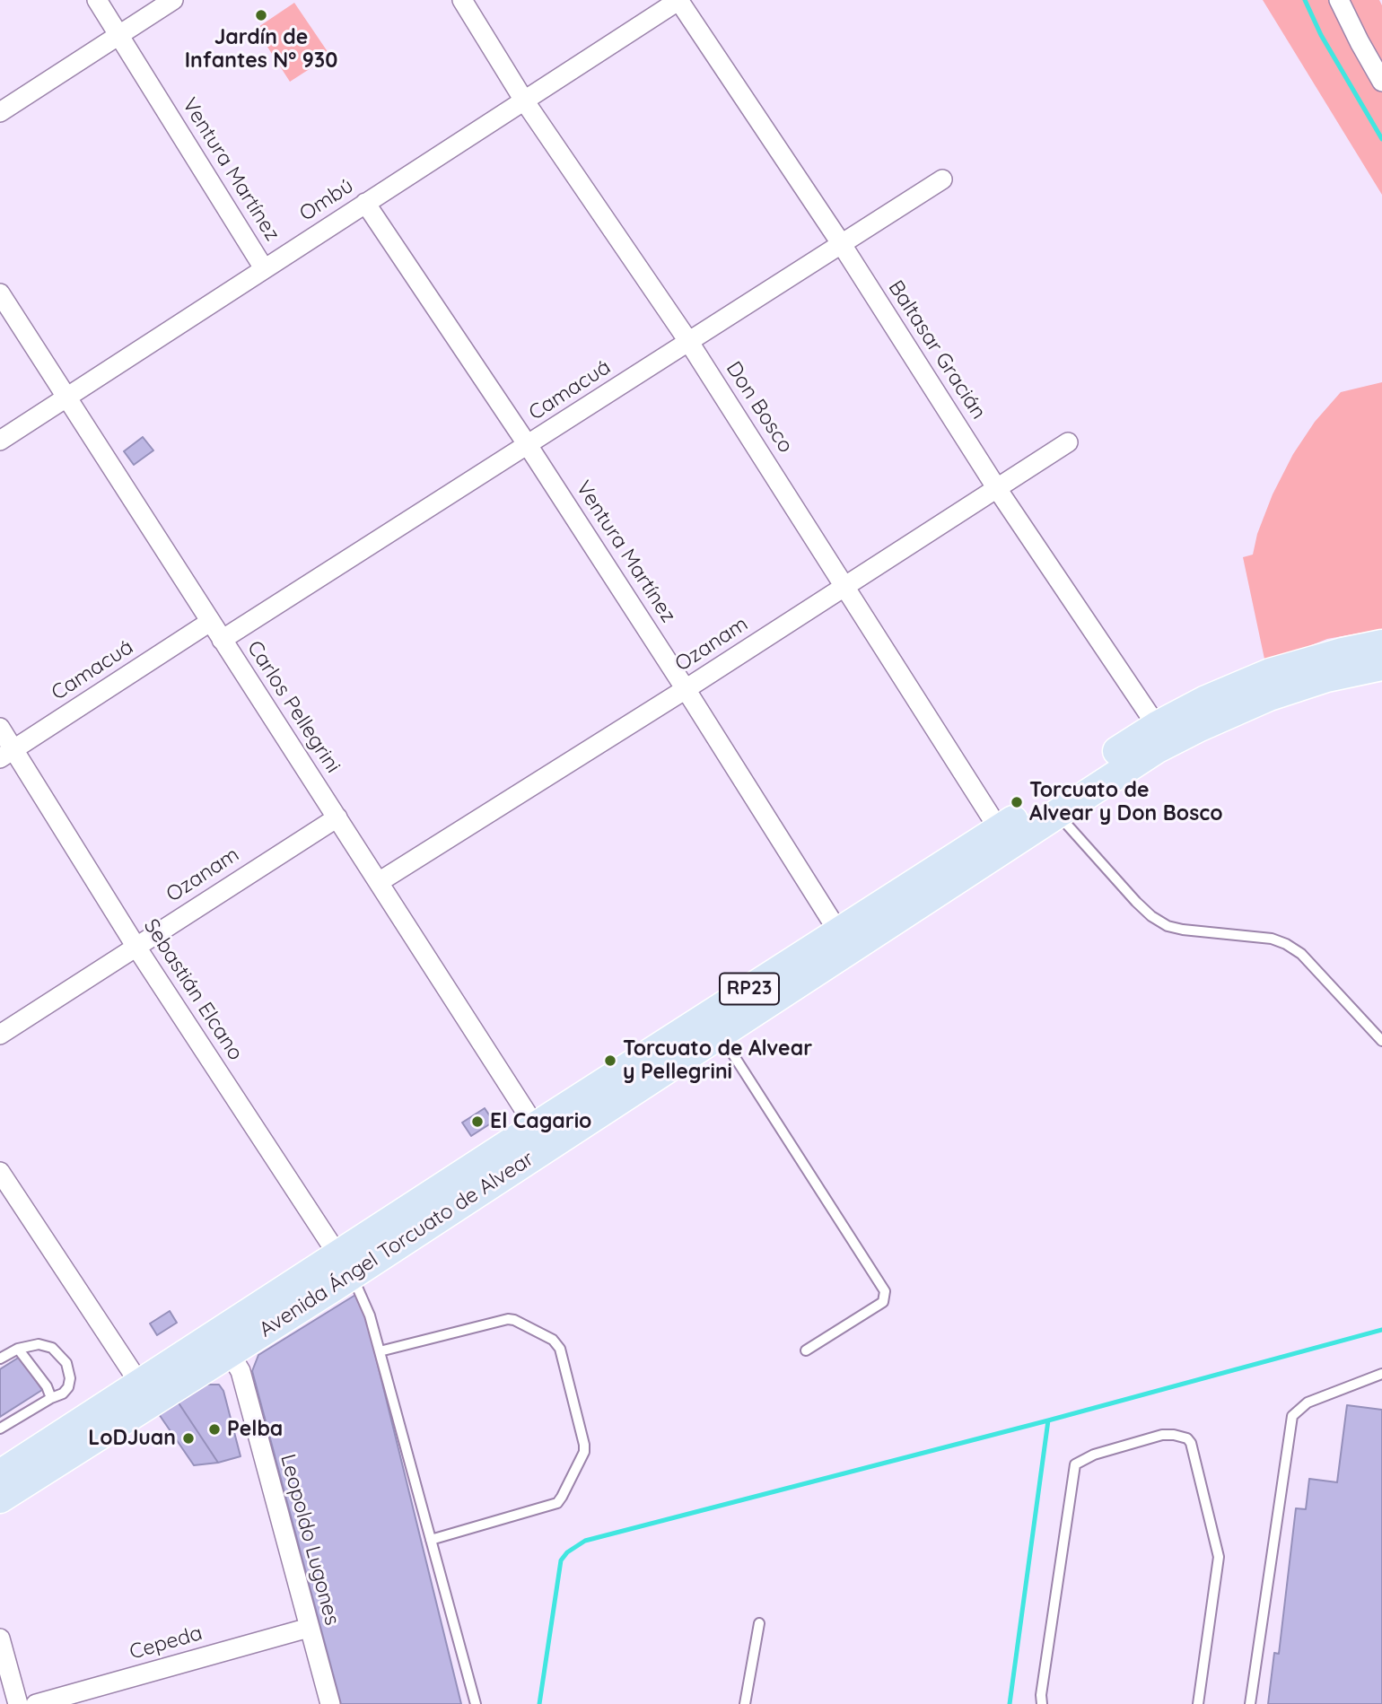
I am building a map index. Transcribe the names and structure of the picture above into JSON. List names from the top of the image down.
{
  "streets": {
    "main road": ["RP23", "Avenida Ángel Torcuato de Alvear"],
    "street": [
      "Ventura Martínez",
      "Ombú",
      "Baltasar Gracián",
      "Camacuá",
      "Don Bosco",
      "Ozanam",
      "Carlos Pellegrini",
      "Sebastián Elcano",
      "Leopoldo Lugones",
      "Cepeda"
    ]
  },
  "crossings": [
    ["Ventura Martínez", "Ombú"],
    ["Ventura Martínez", "Camacuá"],
    ["Ventura Martínez", "Ozanam"],
    ["Ventura Martínez", "Avenida Ángel Torcuato de Alvear"],
    ["Ombú", "Baltasar Gracián"],
    ["Ombú", "Don Bosco"],
    ["Ombú", "Carlos Pellegrini"],
    ["Baltasar Gracián", "Camacuá"],
    ["Baltasar Gracián", "Ozanam"],
    ["Baltasar Gracián", "Avenida Ángel Torcuato de Alvear"],
    ["Camacuá", "Don Bosco"],
    ["Camacuá", "Carlos Pellegrini"],
    ["Camacuá", "Sebastián Elcano"],
    ["Don Bosco", "Ozanam"],
    ["Don Bosco", "Avenida Ángel Torcuato de Alvear"],
    ["Ozanam", "Carlos Pellegrini"],
    ["Ozanam", "Sebastián Elcano"],
    ["Carlos Pellegrini", "Avenida Ángel Torcuato de Alvear"],
    ["Sebastián Elcano", "Avenida Ángel Torcuato de Alvear"],
    ["Avenida Ángel Torcuato de Alvear", "Leopoldo Lugones"],
    ["Leopoldo Lugones", "Cepeda"]
  ],
  "places": [
    "Jardín de Infantes N° 930",
    "Torcuato de Alvear y Don Bosco",
    "Torcuato de Alvear y Pellegrini",
    "El Cagario",
    "Pelba",
    "LoDJuan"
  ]
}
